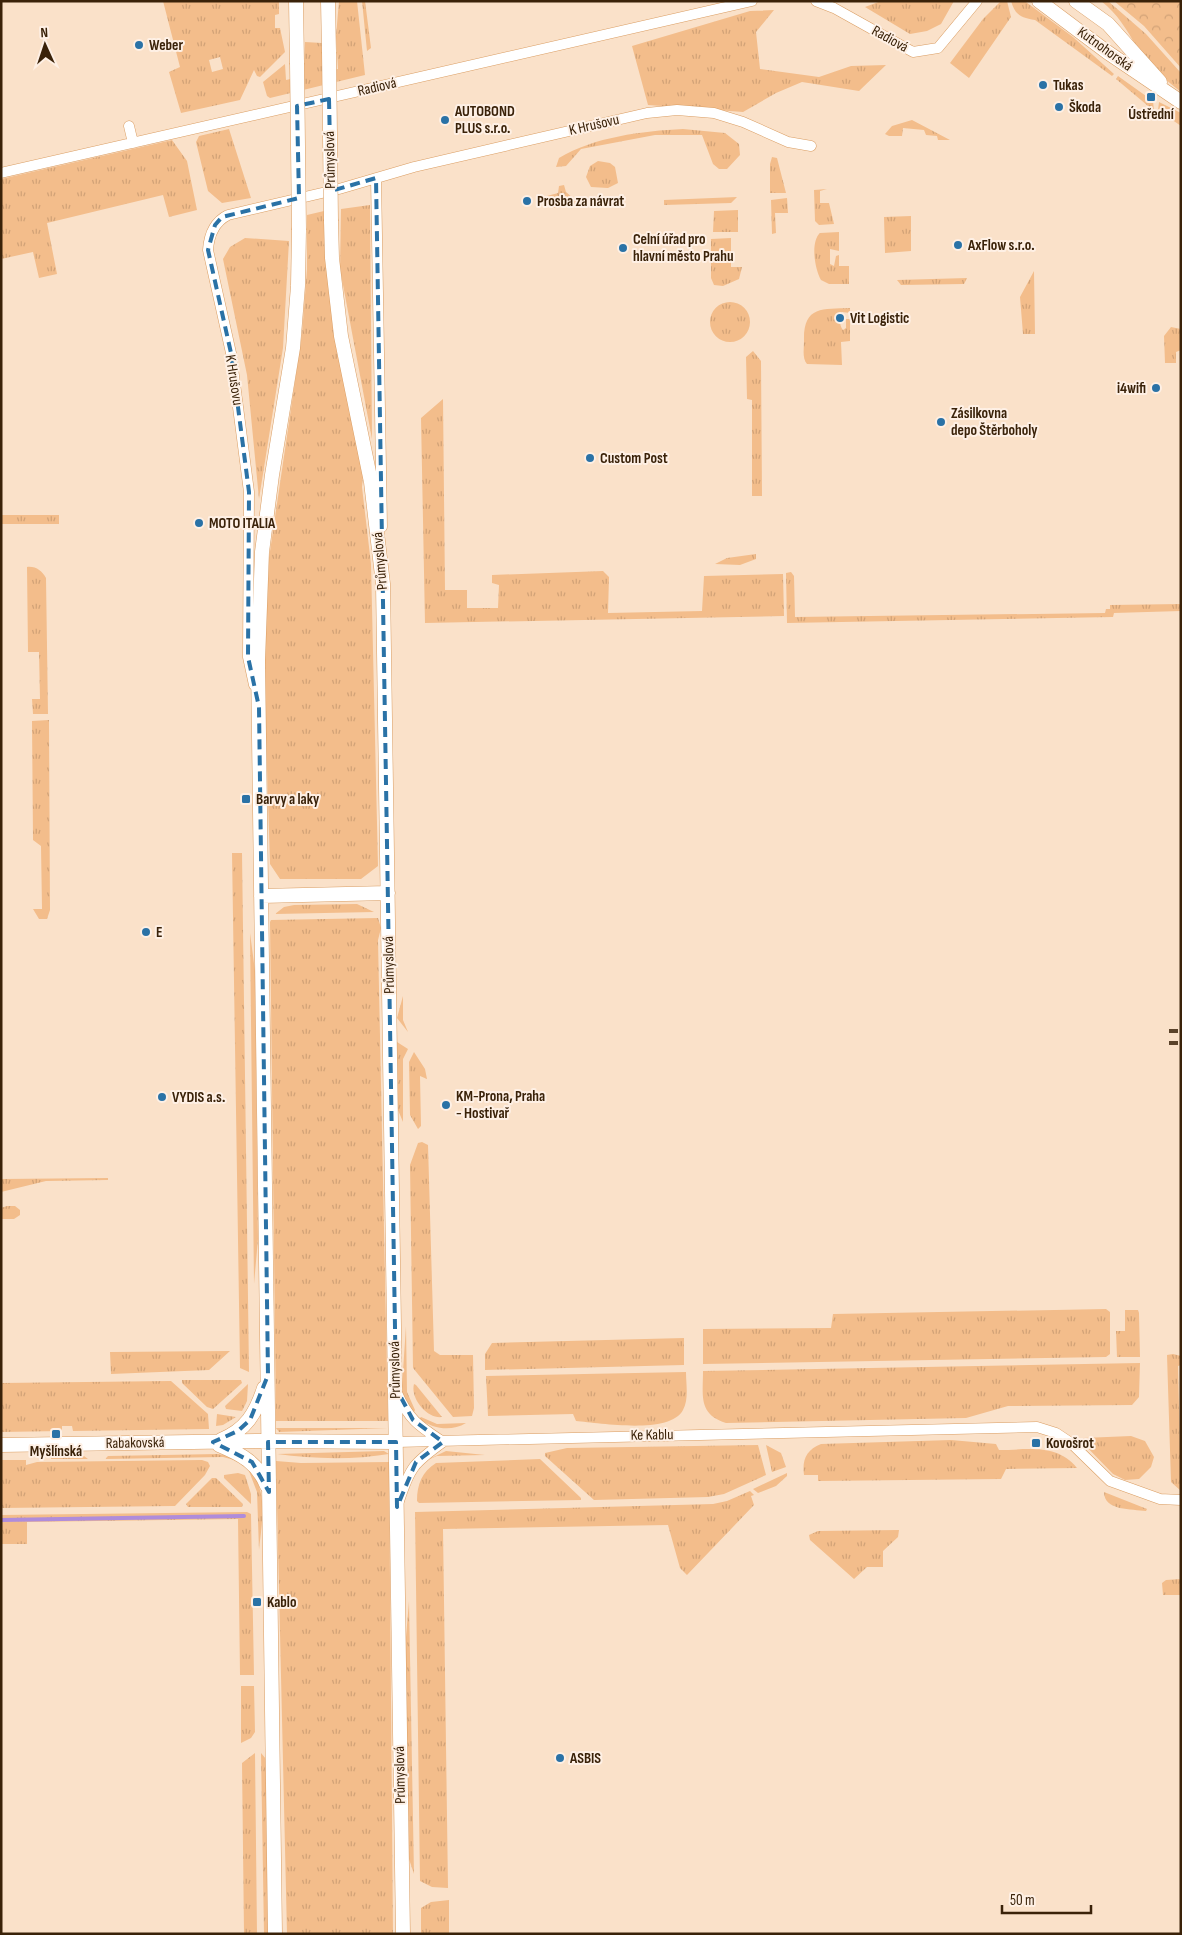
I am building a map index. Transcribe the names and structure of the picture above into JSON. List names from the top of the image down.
{
  "streets": {
    "main road": [
      "Kutnohorská",
      "Průmyslová",
      "Ke Kablu",
      "Rabakovská"
    ],
    "street": ["Radiová", "K Hrušovu"]
  },
  "crossings": [
    ["Průmyslová", "Ke Kablu"],
    ["Ke Kablu", "Rabakovská"]
  ],
  "places": {
    "other": [
      "Weber",
      "Tukas",
      "Škoda",
      "AUTOBOND PLUS s.r.o.",
      "Prosba za návrat",
      "AxFlow s.r.o.",
      "Celní úřad pro hlavní město Prahu",
      "Vit Logistic",
      "i4wifi",
      "Zásilkovna depo Štěrboholy",
      "Custom Post",
      "MOTO ITALIA",
      "E",
      "VYDIS a.s.",
      "KM-Prona, Praha - Hostivař",
      "ASBIS"
    ],
    "transit": [
      "Ústřední",
      "Barvy a laky",
      "Myšlínská",
      "Kovošrot",
      "Kablo"
    ]
  },
  "scale_bar": "50 m",
  "north": "top"
}
